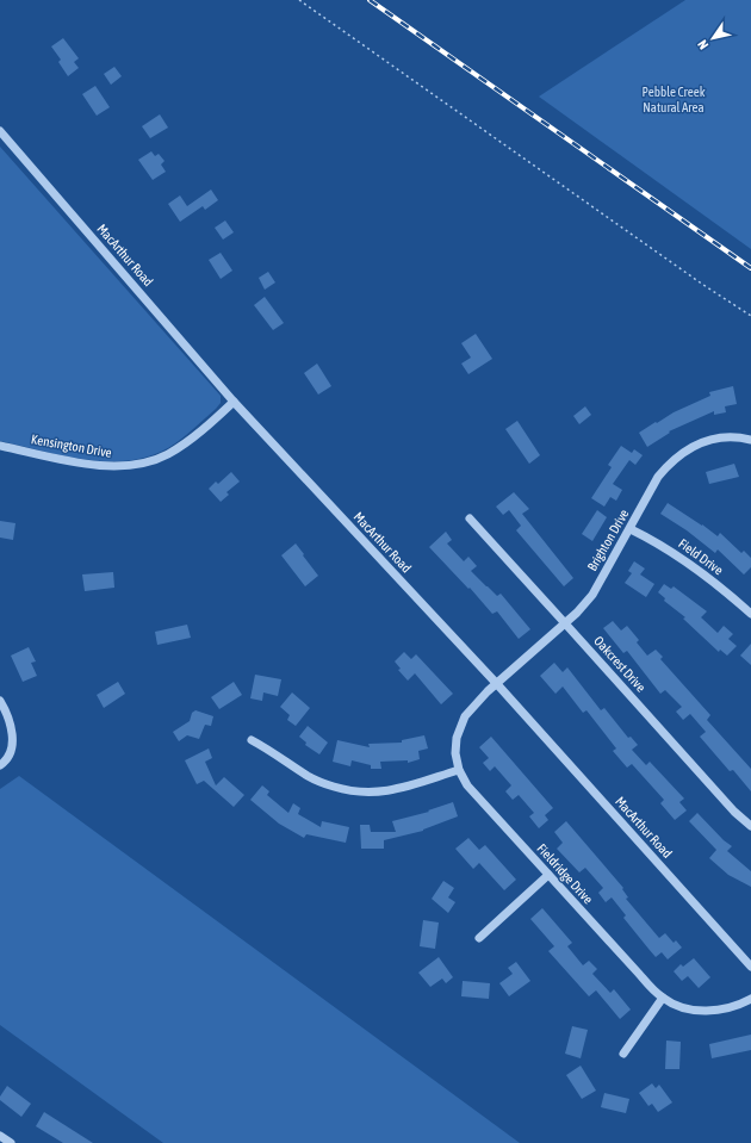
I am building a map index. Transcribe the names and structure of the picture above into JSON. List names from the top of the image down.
{
  "streets": {
    "street": [
      "MacArthur Road",
      "Kensington Drive",
      "Brighton Drive",
      "Field Drive",
      "Oakcrest Drive",
      "Fieldridge Drive"
    ]
  },
  "crossings": [
    ["MacArthur Road", "Kensington Drive"],
    ["MacArthur Road", "Brighton Drive"],
    ["MacArthur Road", "Fieldridge Drive"],
    ["Brighton Drive", "Field Drive"],
    ["Brighton Drive", "Oakcrest Drive"],
    ["Brighton Drive", "Fieldridge Drive"]
  ],
  "parks": ["Pebble Creek Natural Area"],
  "north": "bottom left"
}
